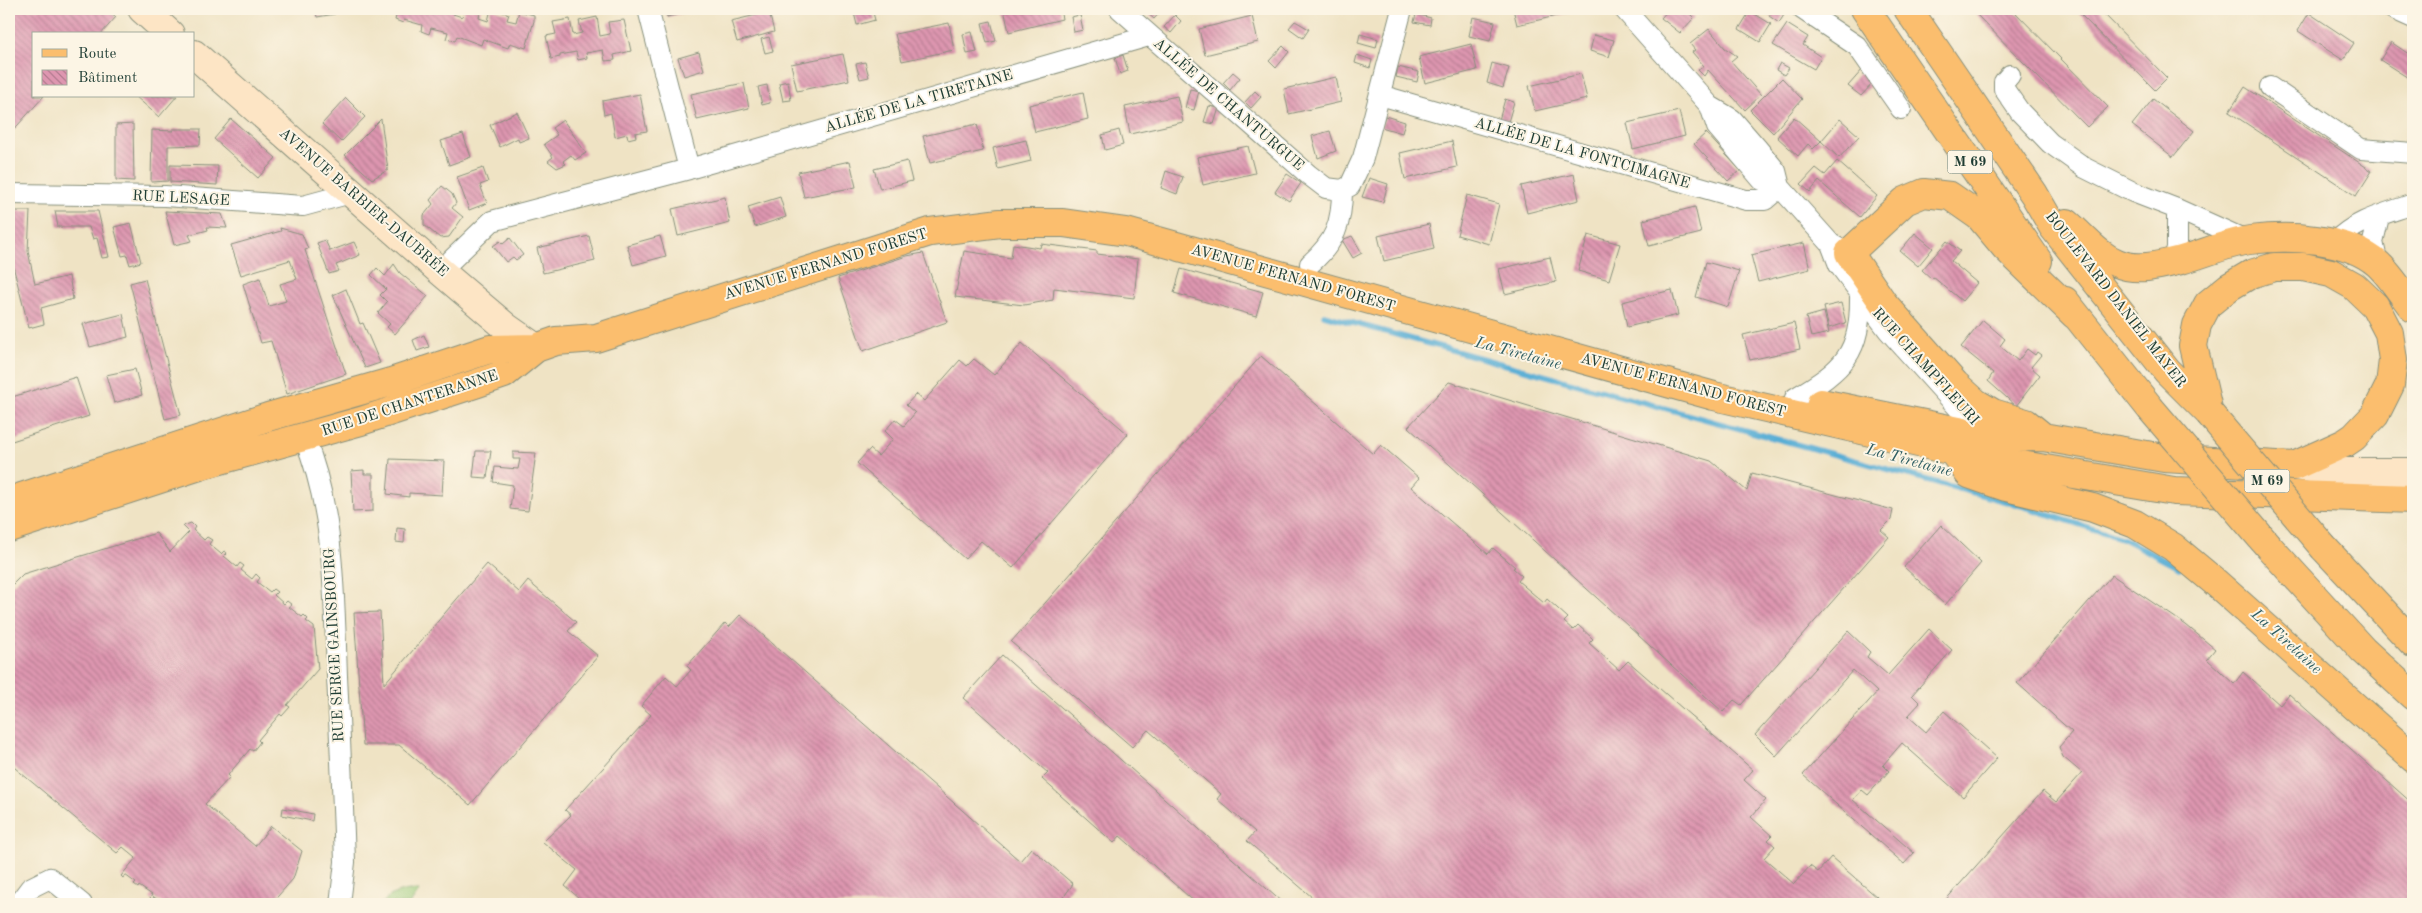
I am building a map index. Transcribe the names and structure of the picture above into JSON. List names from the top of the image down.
{
  "streets": {
    "main road": [
      "M 69",
      "AVENUE BARBIER-DAUBRÉE",
      "AVENUE FERNAND FOREST",
      "BOULEVARD DANIEL MAYER",
      "RUE DE CHANTERANNE"
    ],
    "street": [
      "ALLÉE DE LA TIRETAINE",
      "ALLÉE DE CHANTURGUE",
      "ALLÉE DE LA FONTCIMAGNE",
      "RUE LESAGE",
      "RUE CHAMPFLEURI",
      "RUE SERGE GAINSBOURG"
    ]
  },
  "crossings": [
    ["ALLÉE DE LA TIRETAINE", "ALLÉE DE CHANTURGUE"],
    ["ALLÉE DE LA TIRETAINE", "AVENUE BARBIER-DAUBRÉE"],
    ["M 69", "BOULEVARD DANIEL MAYER"],
    ["RUE LESAGE", "AVENUE BARBIER-DAUBRÉE"],
    ["AVENUE BARBIER-DAUBRÉE", "AVENUE FERNAND FOREST"],
    ["AVENUE BARBIER-DAUBRÉE", "RUE DE CHANTERANNE"],
    ["AVENUE FERNAND FOREST", "RUE CHAMPFLEURI"],
    ["AVENUE FERNAND FOREST", "RUE DE CHANTERANNE"],
    ["RUE DE CHANTERANNE", "RUE SERGE GAINSBOURG"]
  ],
  "water": ["La Tiretaine"],
  "legend": ["Route", "Bâtiment"]
}
